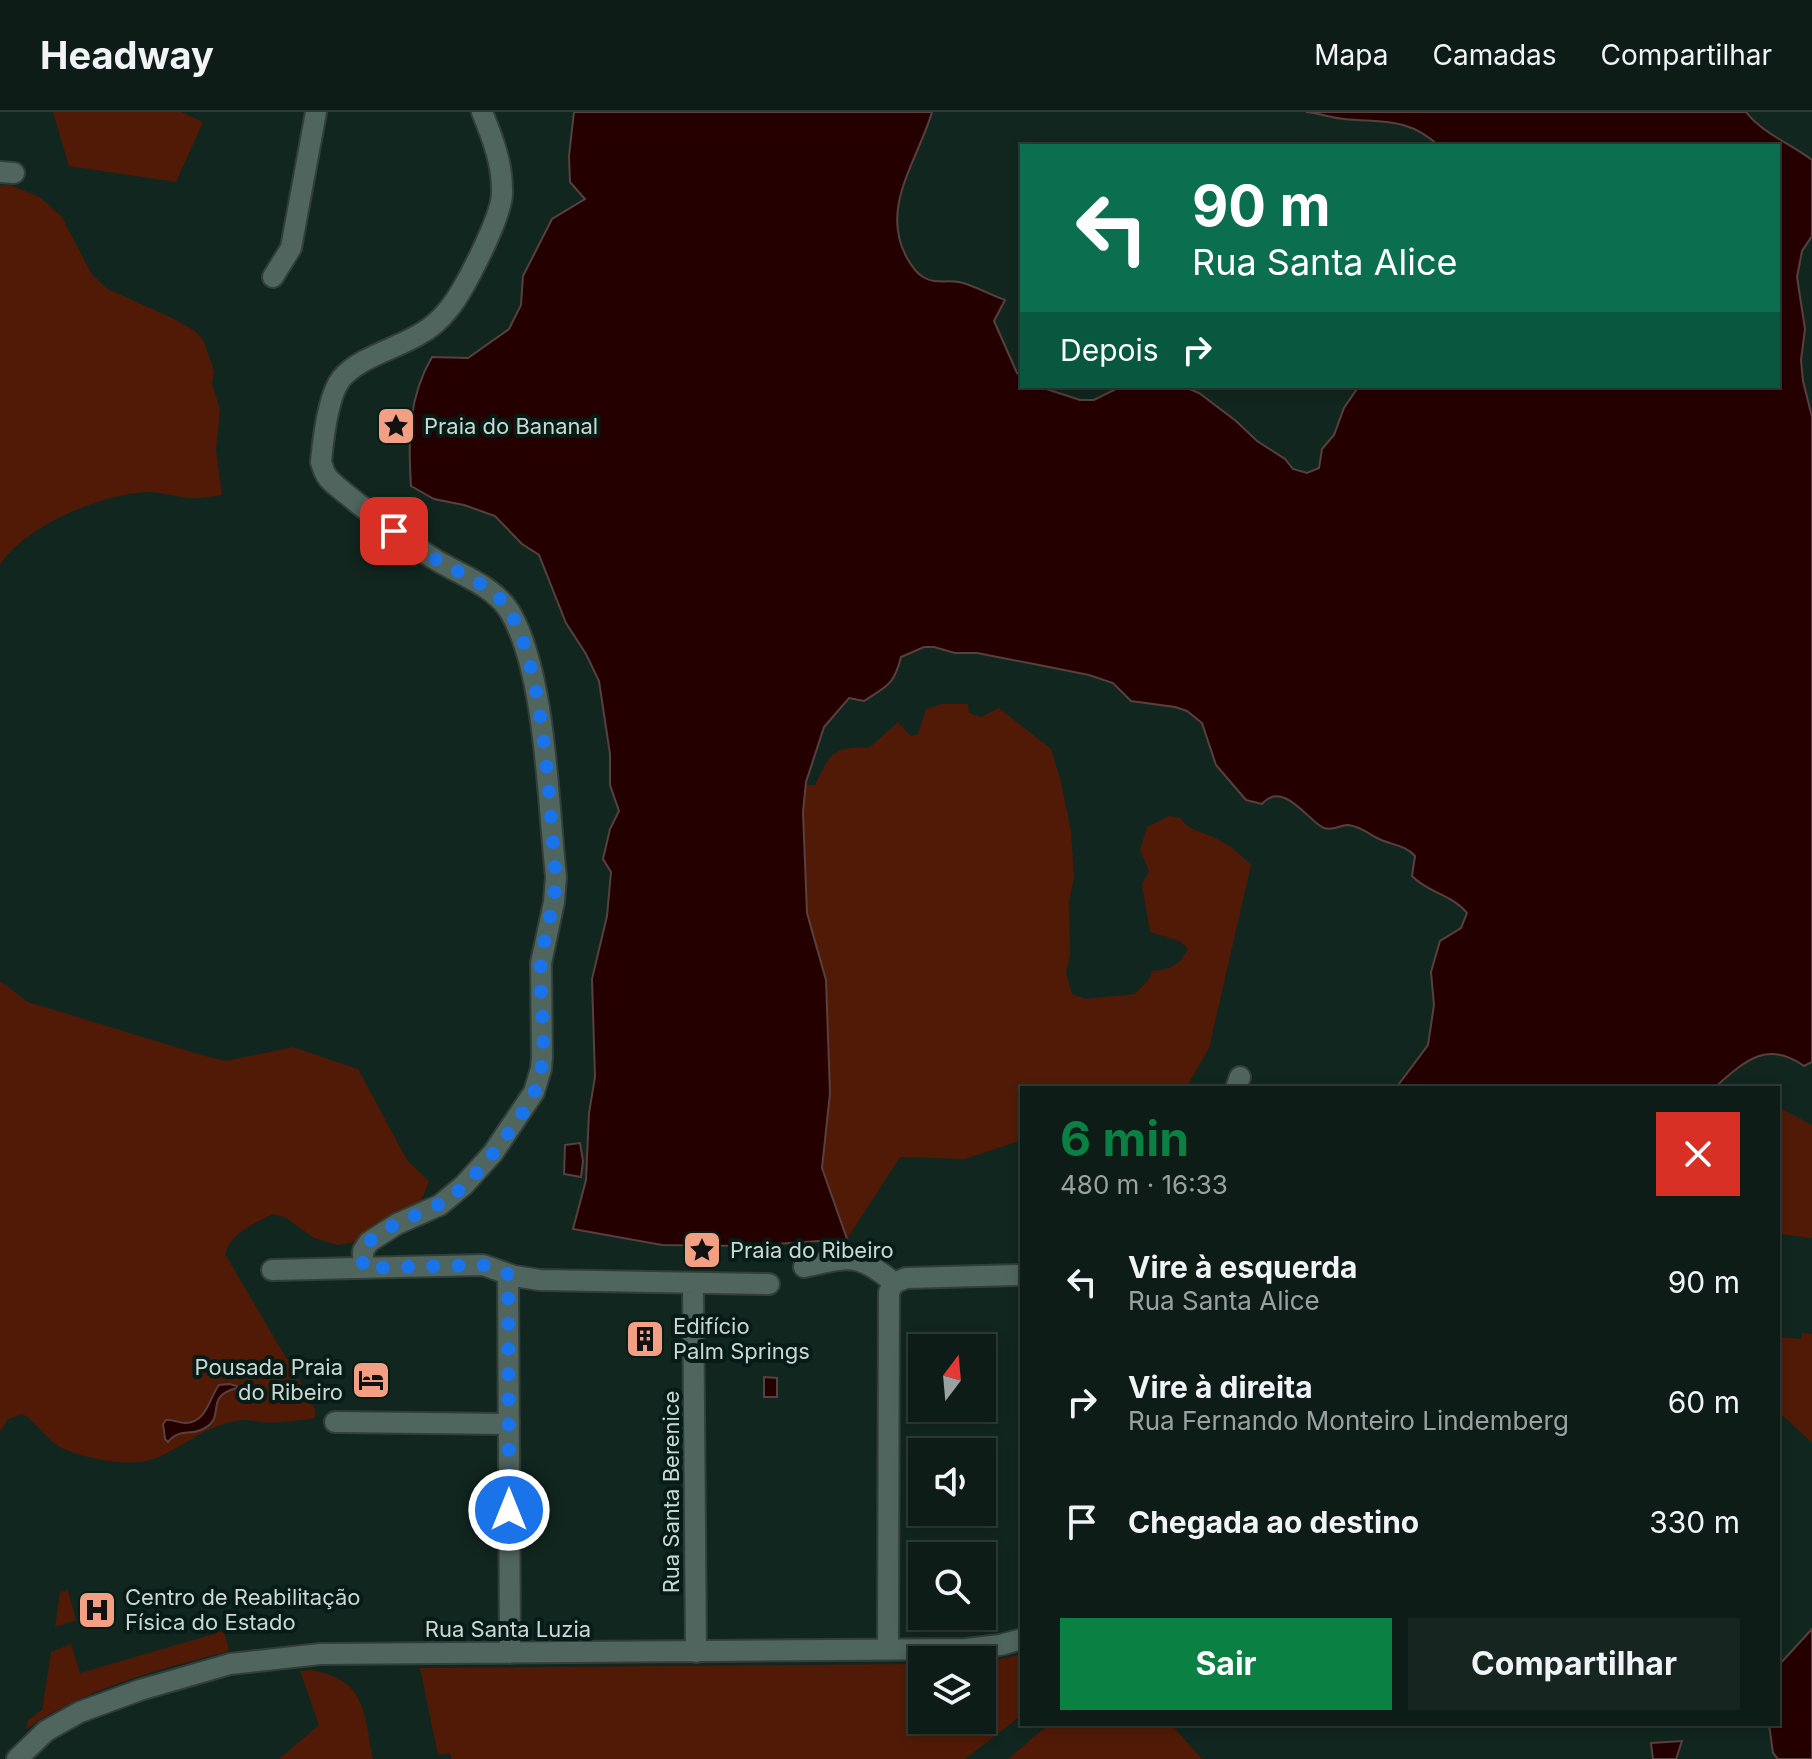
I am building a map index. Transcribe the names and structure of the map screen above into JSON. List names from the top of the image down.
{
  "streets": {
    "street": ["Rua Santa Berenice", "Rua Santa Luzia"]
  },
  "crossings": [
    ["Rua Santa Berenice", "Rua Santa Luzia"]
  ],
  "places": {
    "place": ["Praia do Bananal", "Praia do Ribeiro"],
    "building": ["Edifício Palm Springs"],
    "hotel": ["Pousada Praia do Ribeiro"],
    "hospital": ["Centro de Reabilitação Física do Estado"]
  },
  "north": "top",
  "page": {
    "header": "Headway",
    "nav": ["Mapa", "Camadas", "Compartilhar"],
    "turn": ["90 m", "Rua Santa Alice"],
    "then": "Depois",
    "heading": ["6 min", "480 m · 16:33"],
    "list": [
      {
        "name": "Vire à esquerda",
        "note": "Rua Santa Alice",
        "value": "90 m"
      },
      {
        "name": "Vire à direita",
        "note": "Rua Fernando Monteiro Lindemberg",
        "value": "60 m"
      },
      {
        "name": "Chegada ao destino",
        "value": "330 m"
      }
    ],
    "buttons": ["Sair", "Compartilhar"]
  }
}
